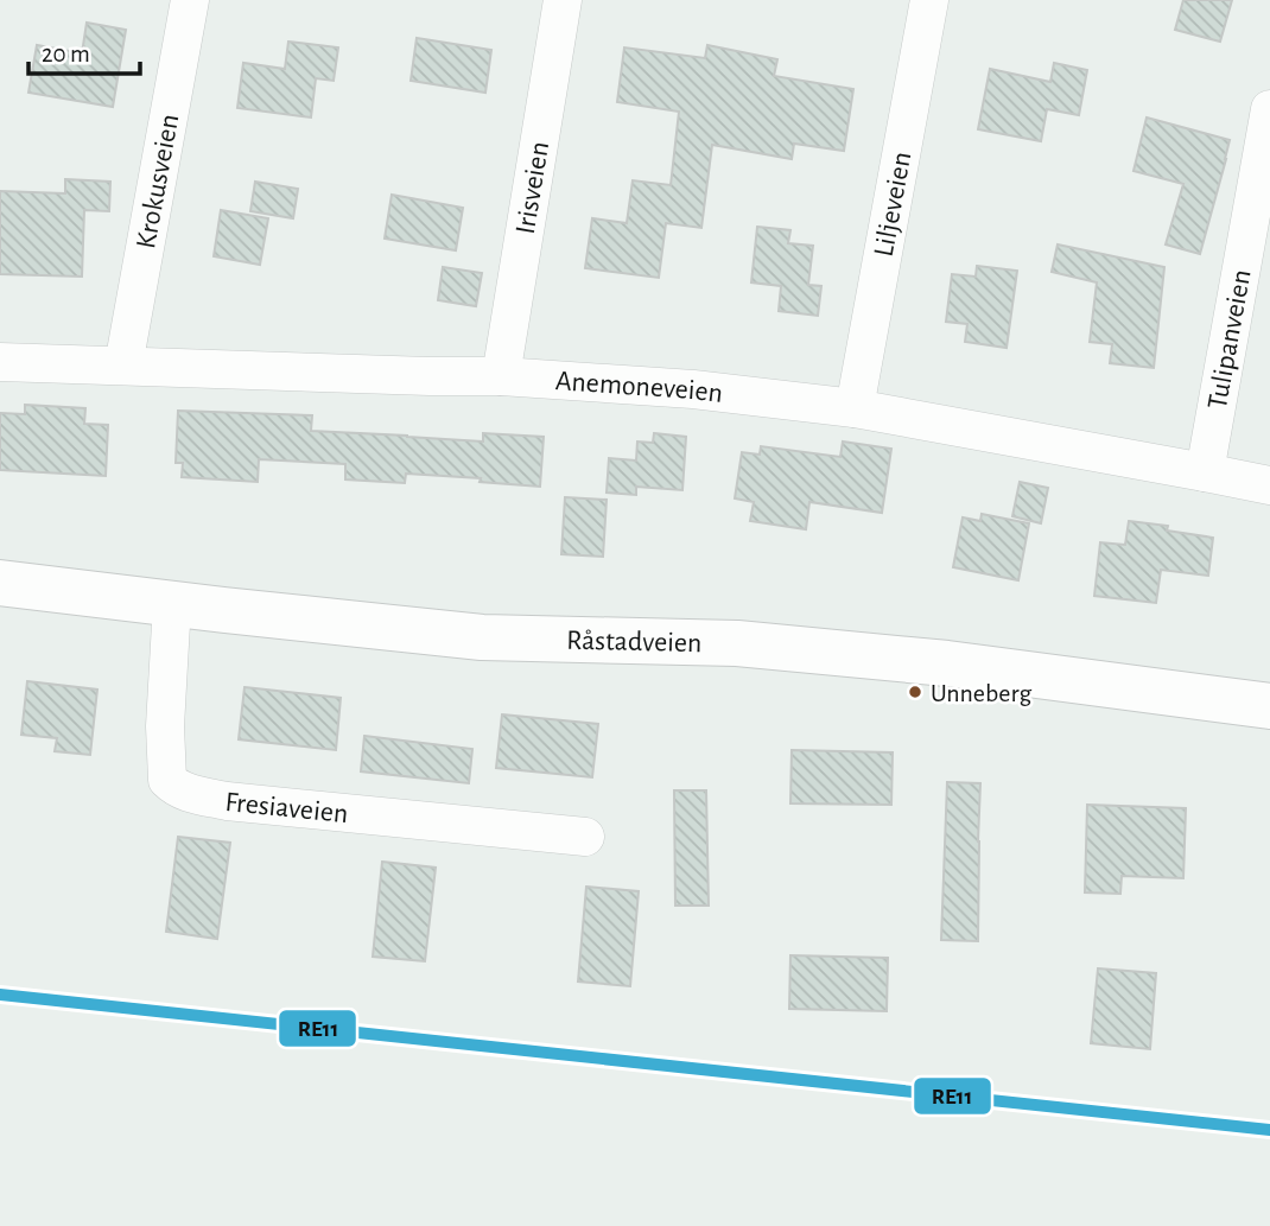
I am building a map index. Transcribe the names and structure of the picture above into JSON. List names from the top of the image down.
{
  "streets": {
    "main road": ["Råstadveien"],
    "street": [
      "Krokusveien",
      "Irisveien",
      "Liljeveien",
      "Tulipanveien",
      "Anemoneveien",
      "Fresiaveien"
    ]
  },
  "crossings": [
    ["Krokusveien", "Anemoneveien"],
    ["Irisveien", "Anemoneveien"],
    ["Liljeveien", "Anemoneveien"],
    ["Tulipanveien", "Anemoneveien"],
    ["Råstadveien", "Fresiaveien"]
  ],
  "places": ["Unneberg"],
  "lines": ["transit line RE11"],
  "scale_bar": "20 m"
}
